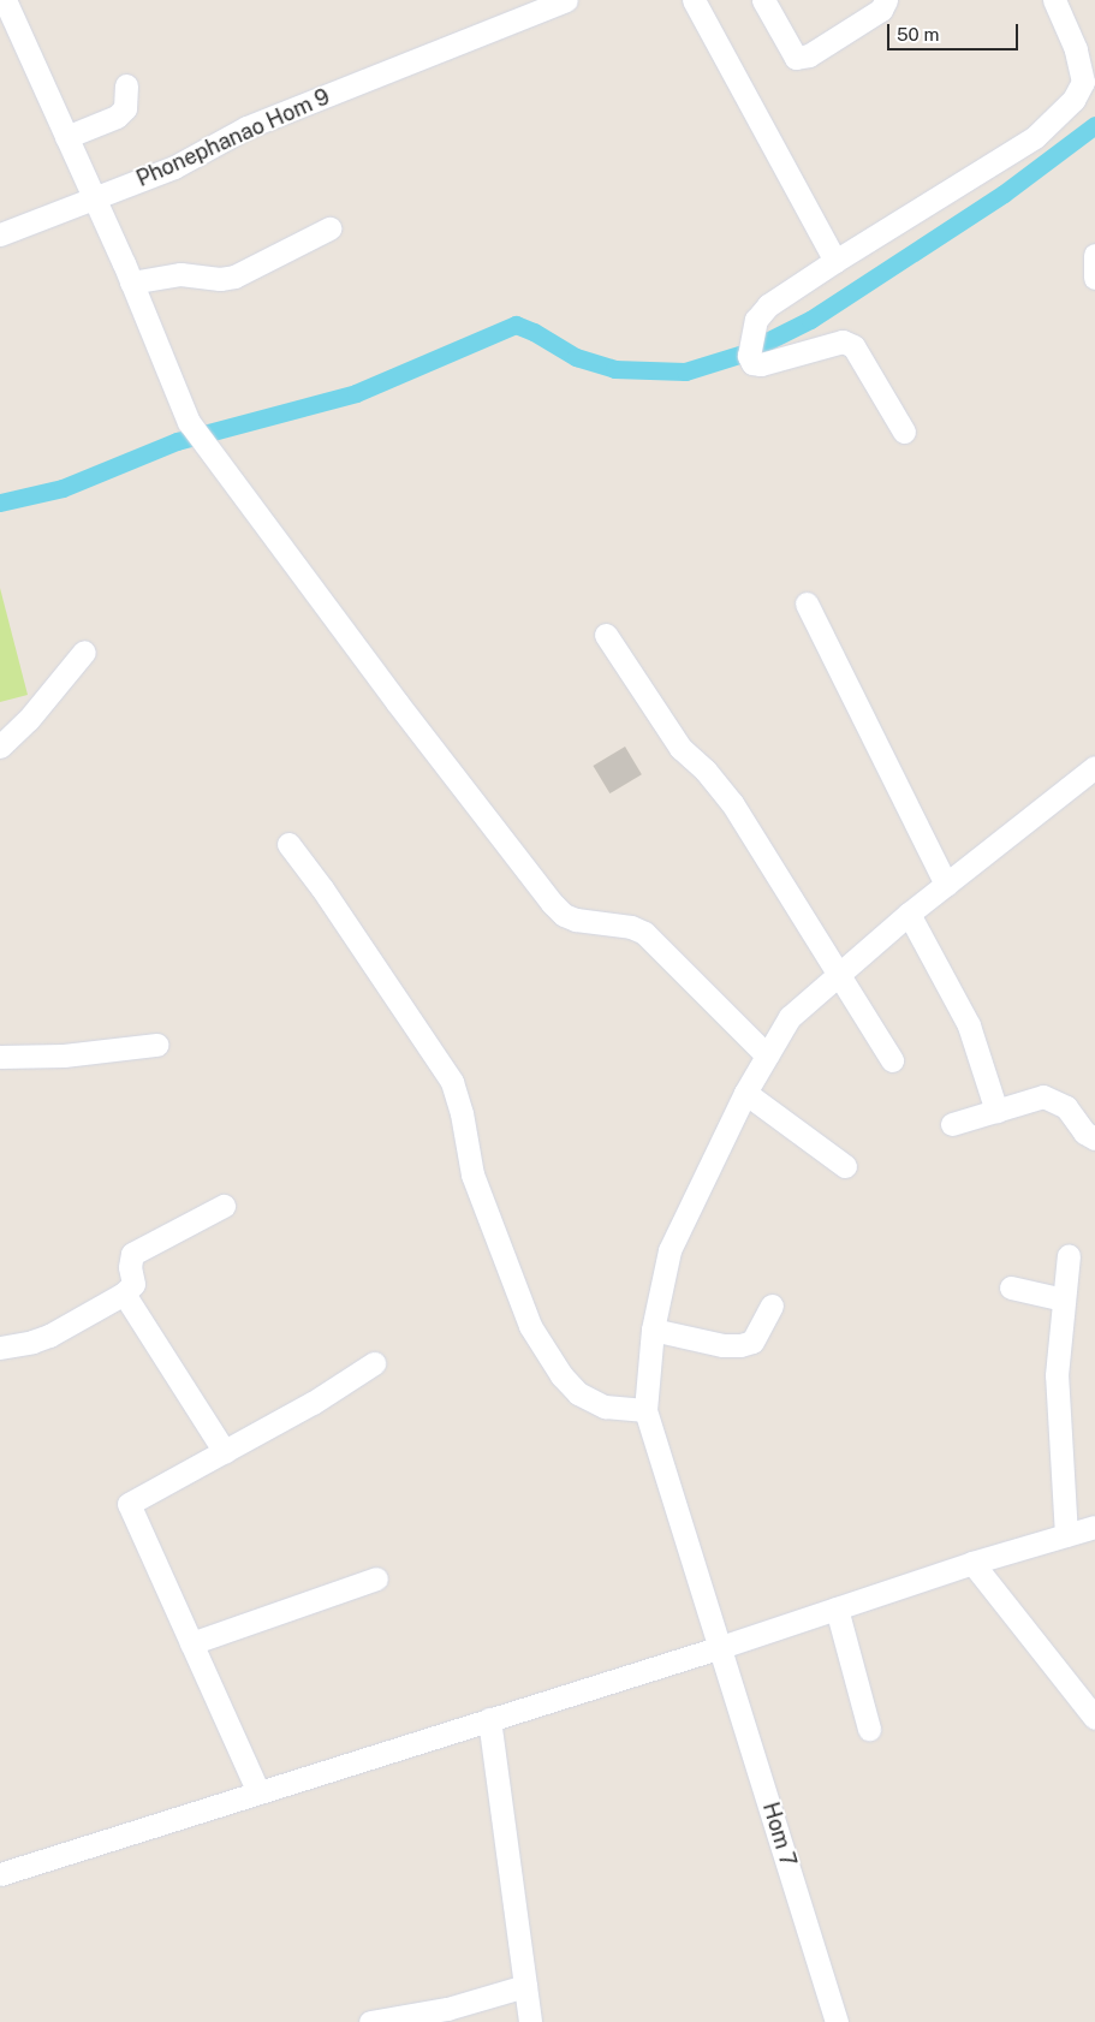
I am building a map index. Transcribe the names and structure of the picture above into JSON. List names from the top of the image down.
{
  "streets": {
    "street": ["Phonephanao Hom 9", "Hom 7"]
  },
  "scale_bar": "50 m"
}
